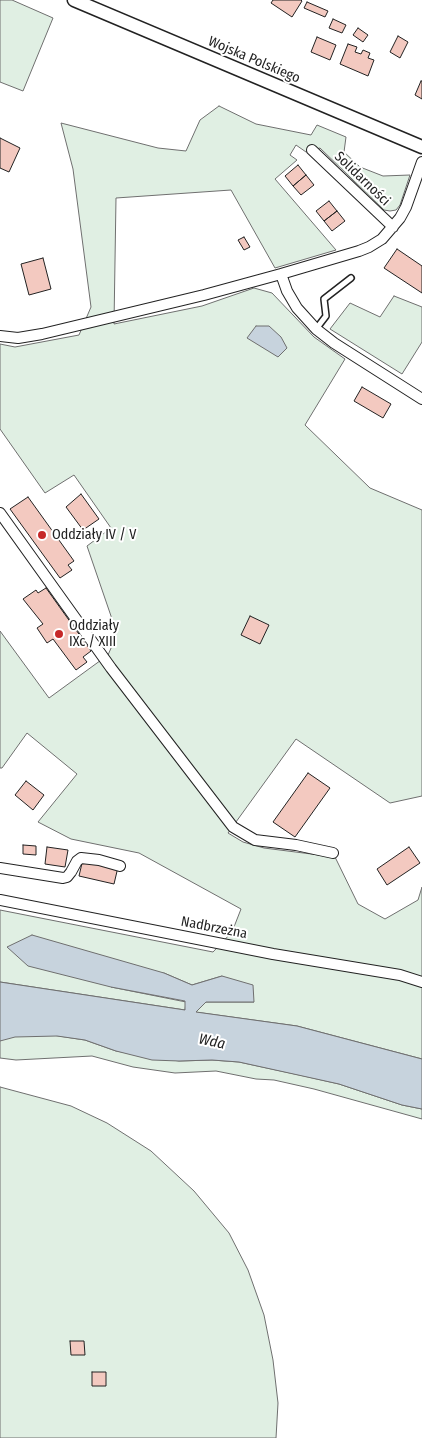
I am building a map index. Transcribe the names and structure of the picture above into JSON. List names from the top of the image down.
{
  "streets": {
    "street": ["Wojska Polskiego", "Solidarności", "Nadbrzeżna"]
  },
  "water": ["Wda"],
  "places": ["Oddziały IV / V", "Oddziały IXc / XIII"]
}
